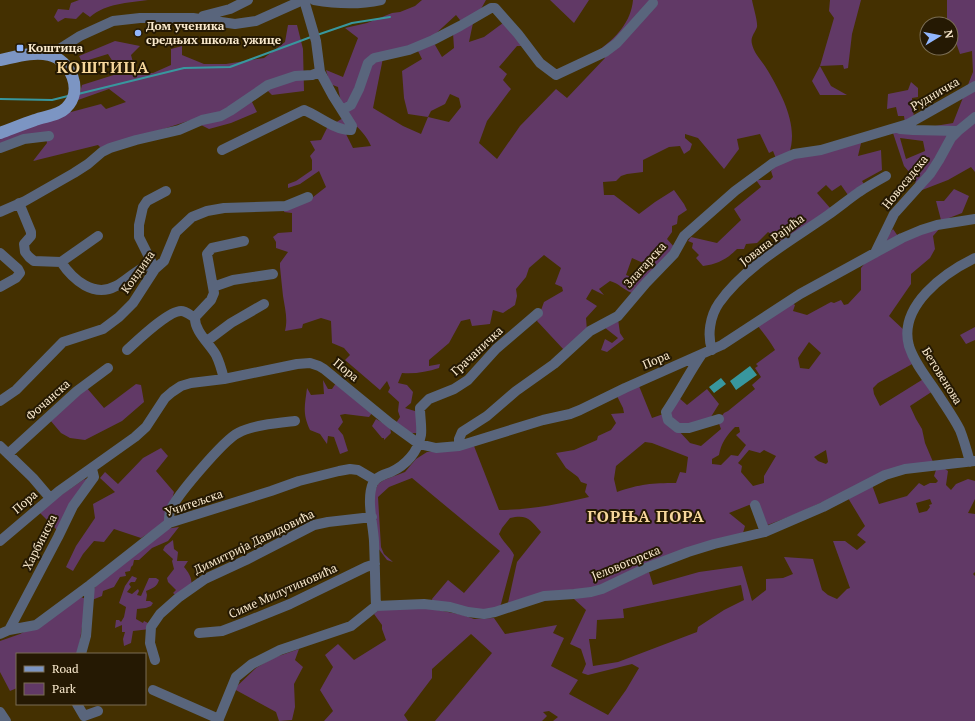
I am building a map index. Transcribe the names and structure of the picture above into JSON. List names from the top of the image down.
{
  "streets": {
    "street": [
      "Рудничка",
      "Новосадска",
      "Јована Рајића",
      "Златарска",
      "Кондина",
      "Грачаничка",
      "Пора",
      "Бетовенова",
      "Фочанска",
      "Учитељска",
      "Харбинска",
      "Димитрија Давидовића",
      "Јеловогорска",
      "Симе Милутиновића"
    ]
  },
  "crossings": [
    ["Рудничка", "Златарска"],
    ["Новосадска", "Златарска"],
    ["Новосадска", "Пора"],
    ["Јована Рајића", "Пора"],
    ["Златарска", "Пора"],
    ["Грачаничка", "Пора"],
    ["Пора", "Харбинска"],
    ["Бетовенова", "Јеловогорска"],
    ["Учитељска", "Харбинска"]
  ],
  "districts": ["КОШТИЦА", "ГОРЊА ПОРА"],
  "places": {
    "other": ["Дом ученика средњих школа ужице"],
    "transit": ["Коштица"]
  },
  "legend": ["Road", "Park"],
  "north": "right"
}
